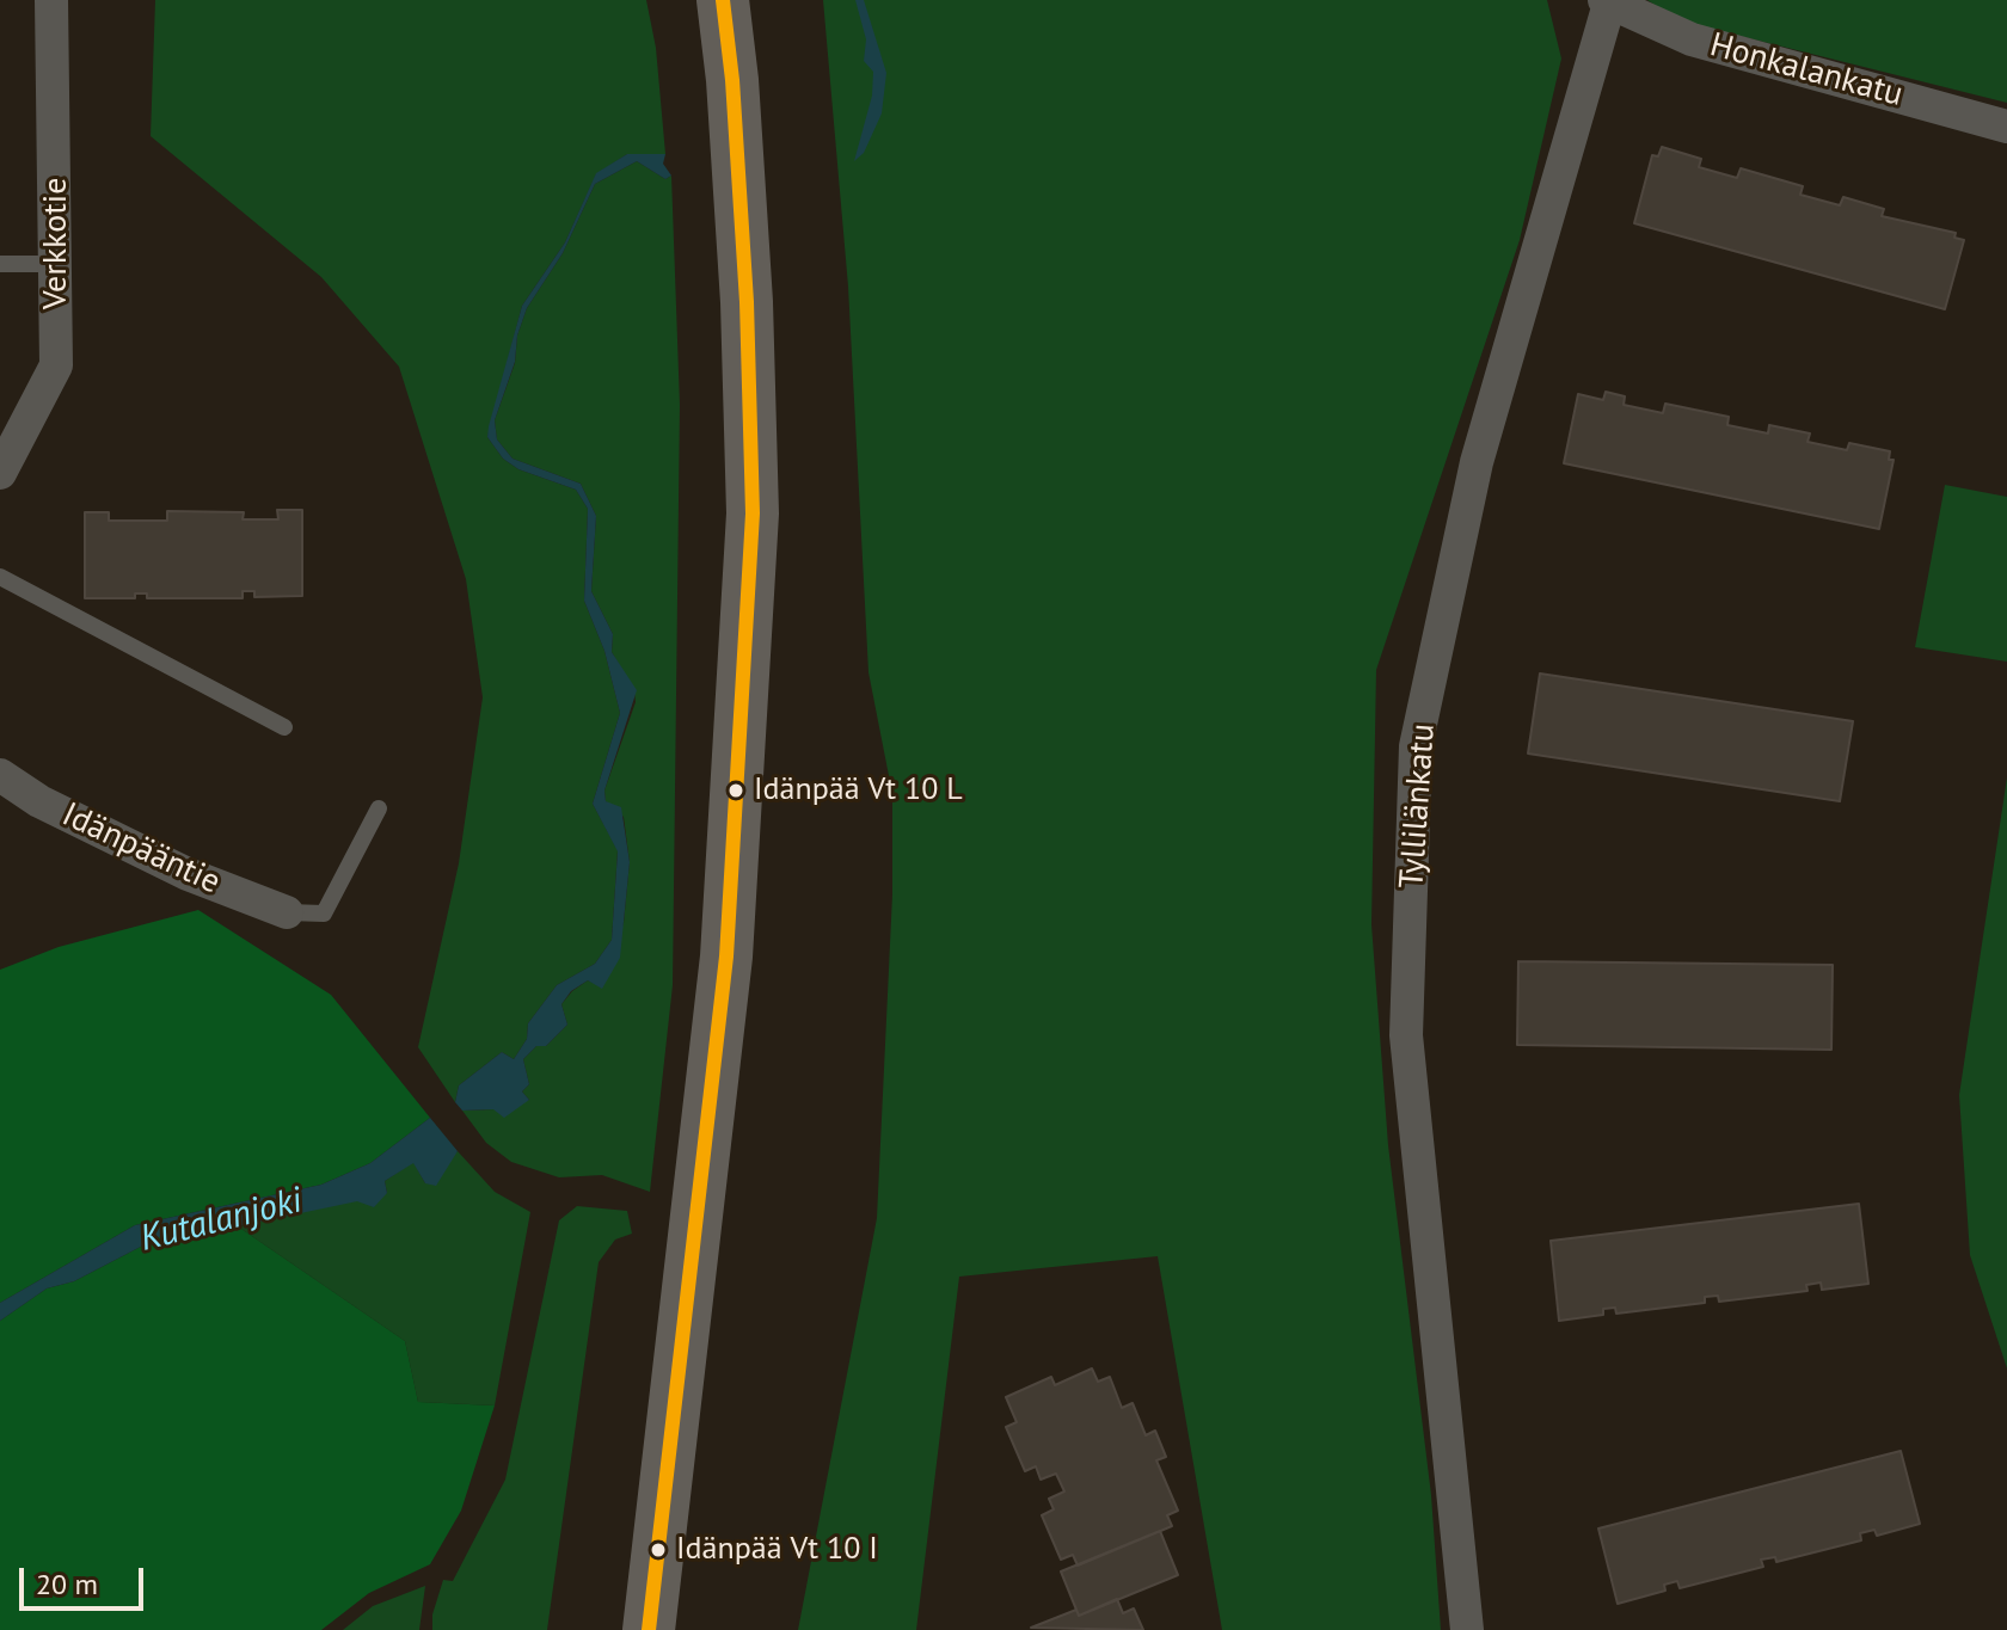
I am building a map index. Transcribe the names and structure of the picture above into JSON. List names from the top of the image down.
{
  "streets": {
    "street": [
      "Honkalankatu",
      "Verkkotie",
      "Tyllilänkatu",
      "Idänpääntie"
    ]
  },
  "crossings": [
    ["Honkalankatu", "Tyllilänkatu"]
  ],
  "water": ["Kutalanjoki"],
  "places": ["Idänpää Vt 10 L", "Idänpää Vt 10 I"],
  "scale_bar": "20 m"
}
